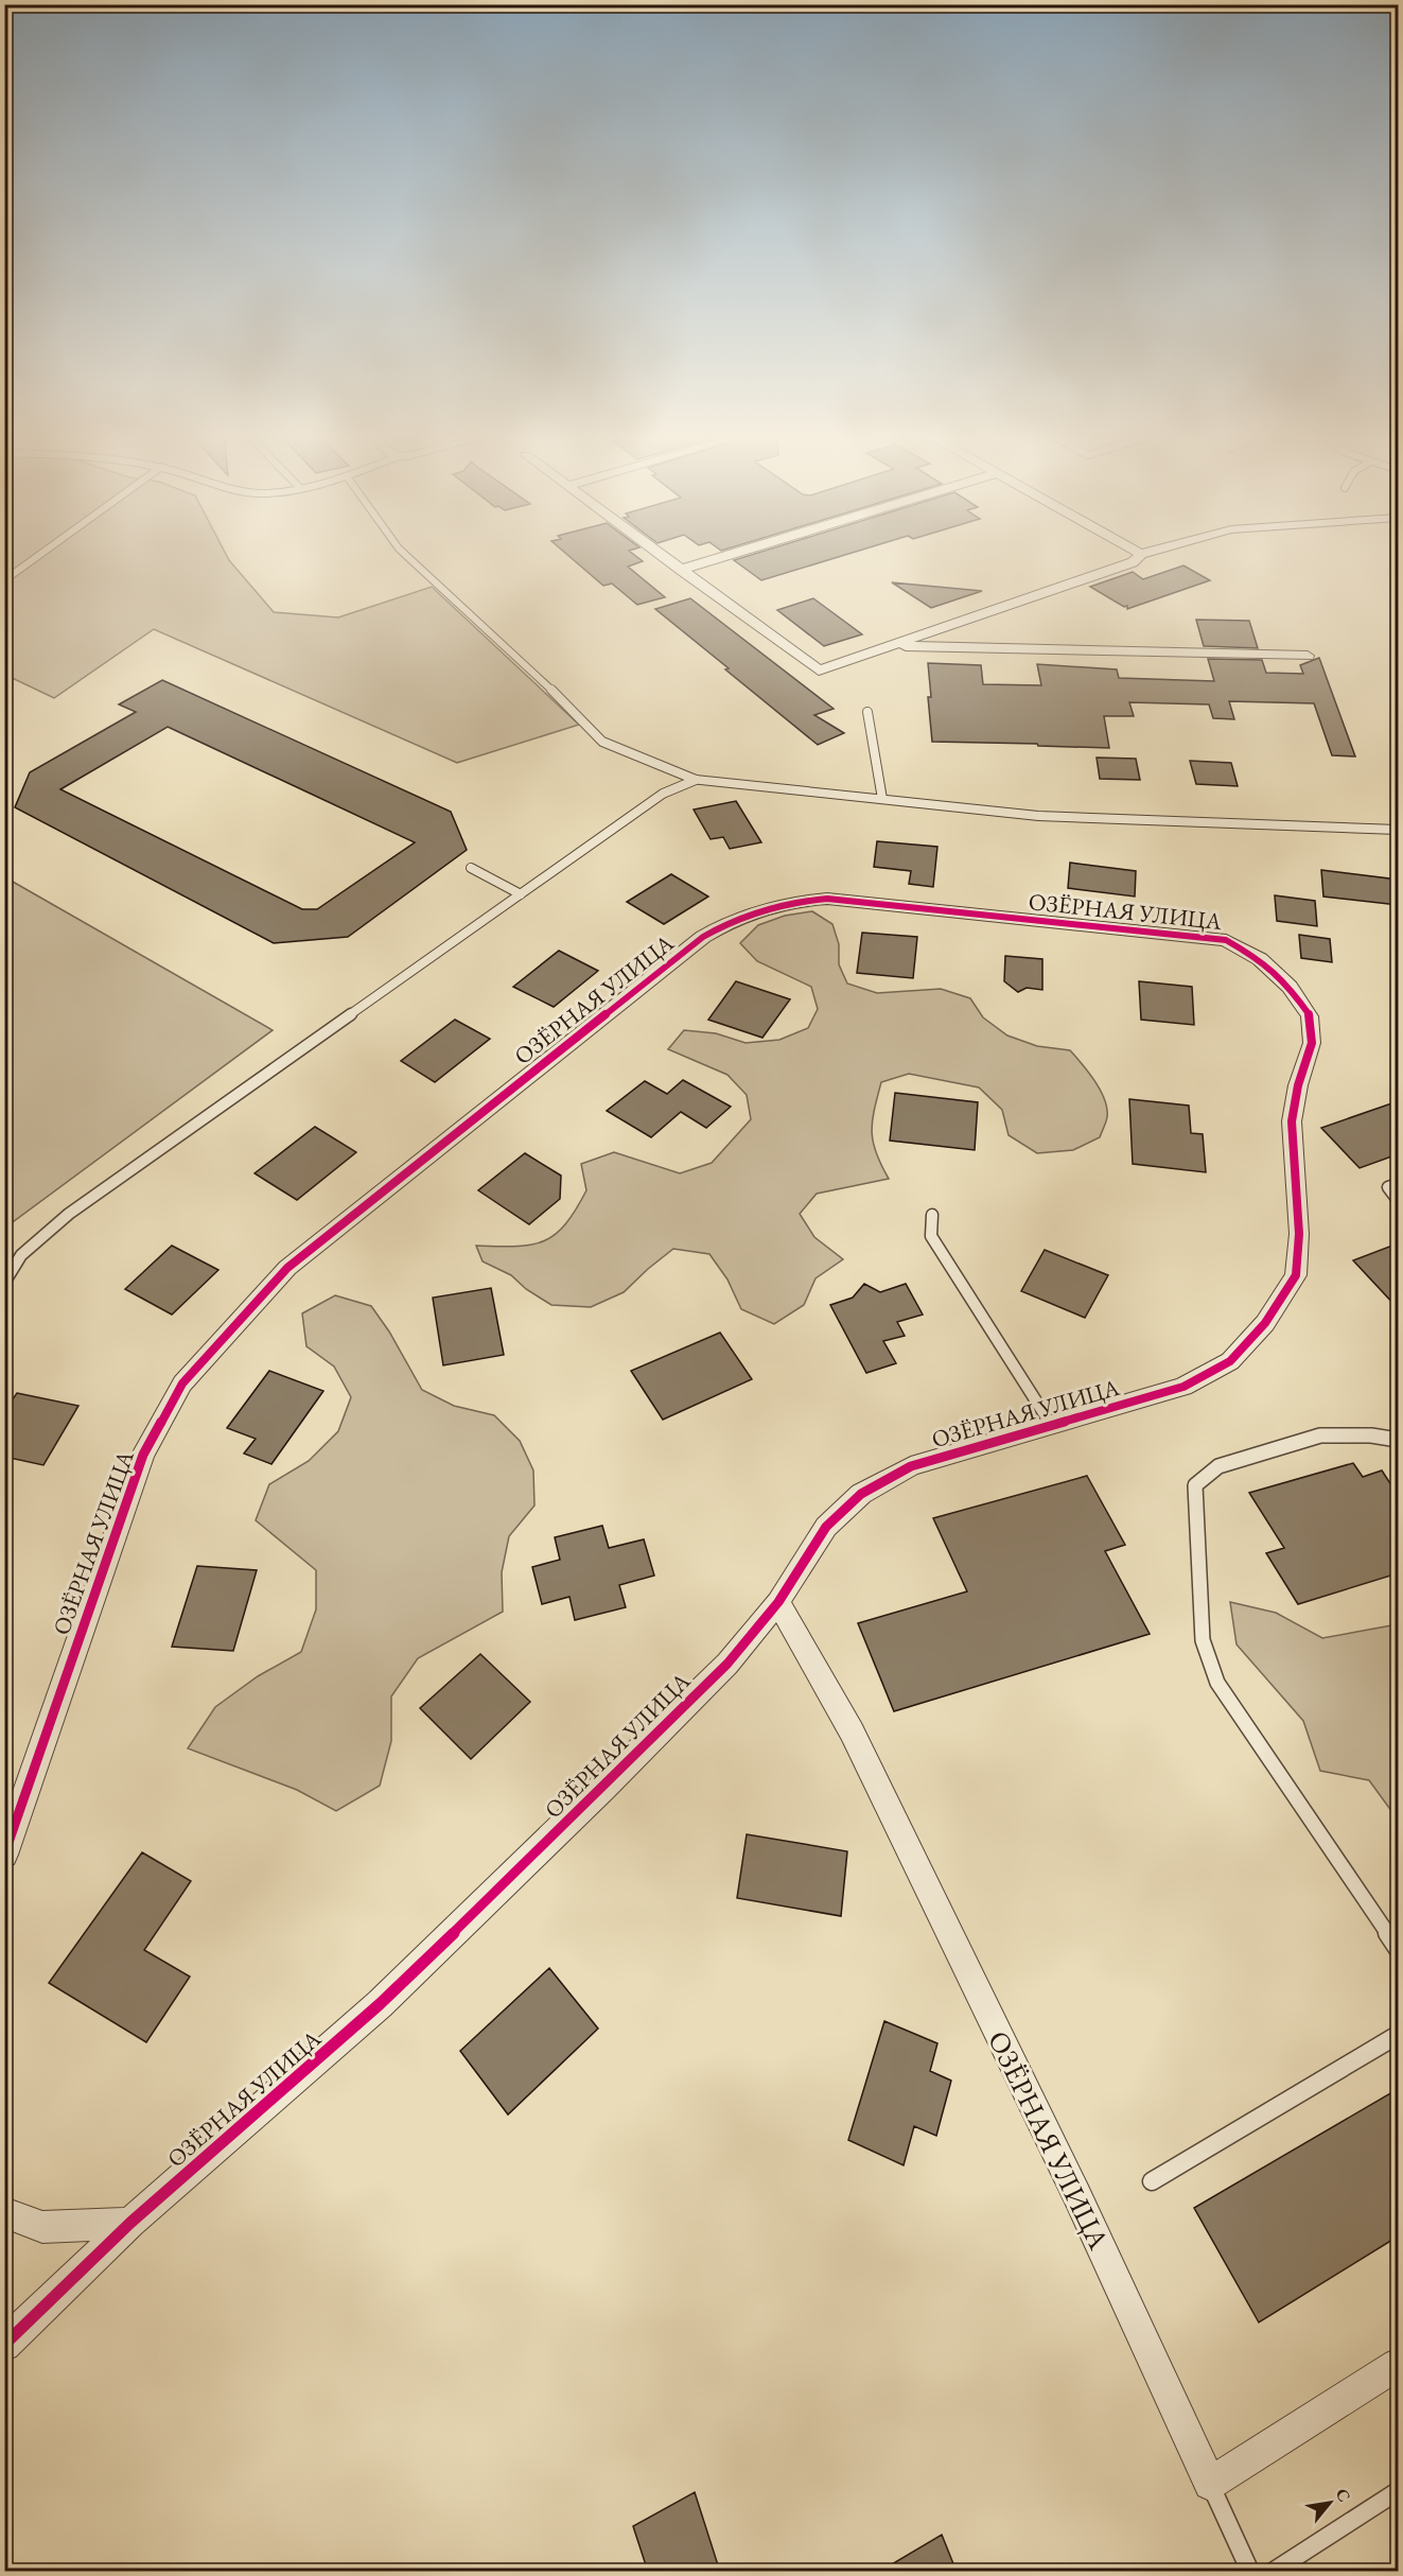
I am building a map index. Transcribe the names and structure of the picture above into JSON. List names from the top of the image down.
{
  "streets": {
    "street": ["ОЗЁРНАЯ УЛИЦА"]
  },
  "north": "top right"
}
